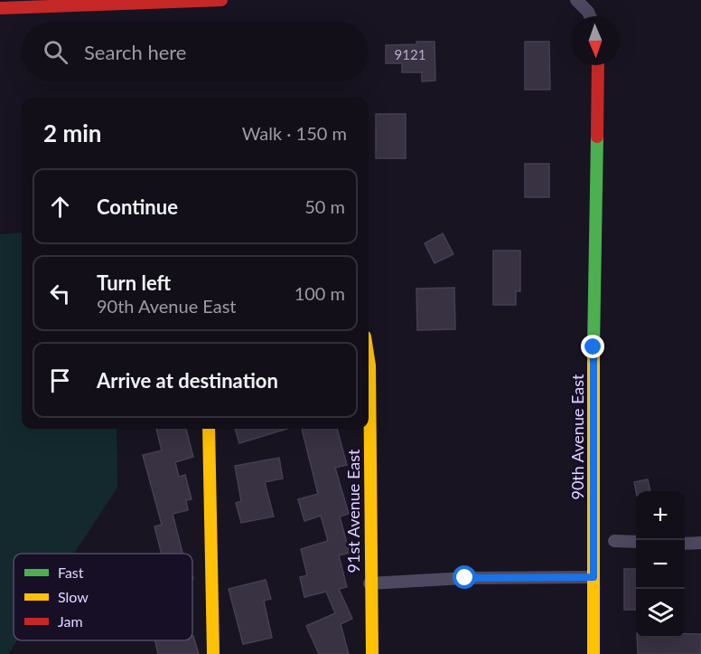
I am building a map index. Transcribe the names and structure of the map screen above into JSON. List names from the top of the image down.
{
  "streets": {
    "street": ["90th Avenue East", "91st Avenue East"]
  },
  "house_numbers": ["9121"],
  "legend": ["Fast", "Slow", "Jam"],
  "north": "bottom",
  "page": {
    "search": "Search here",
    "heading": ["2 min", "Walk · 150 m"],
    "list": [
      ["Continue", "50 m"],
      ["Turn left", "90th Avenue East", "100 m"],
      "Arrive at destination"
    ],
    "map_buttons": ["+", "−"]
  }
}
